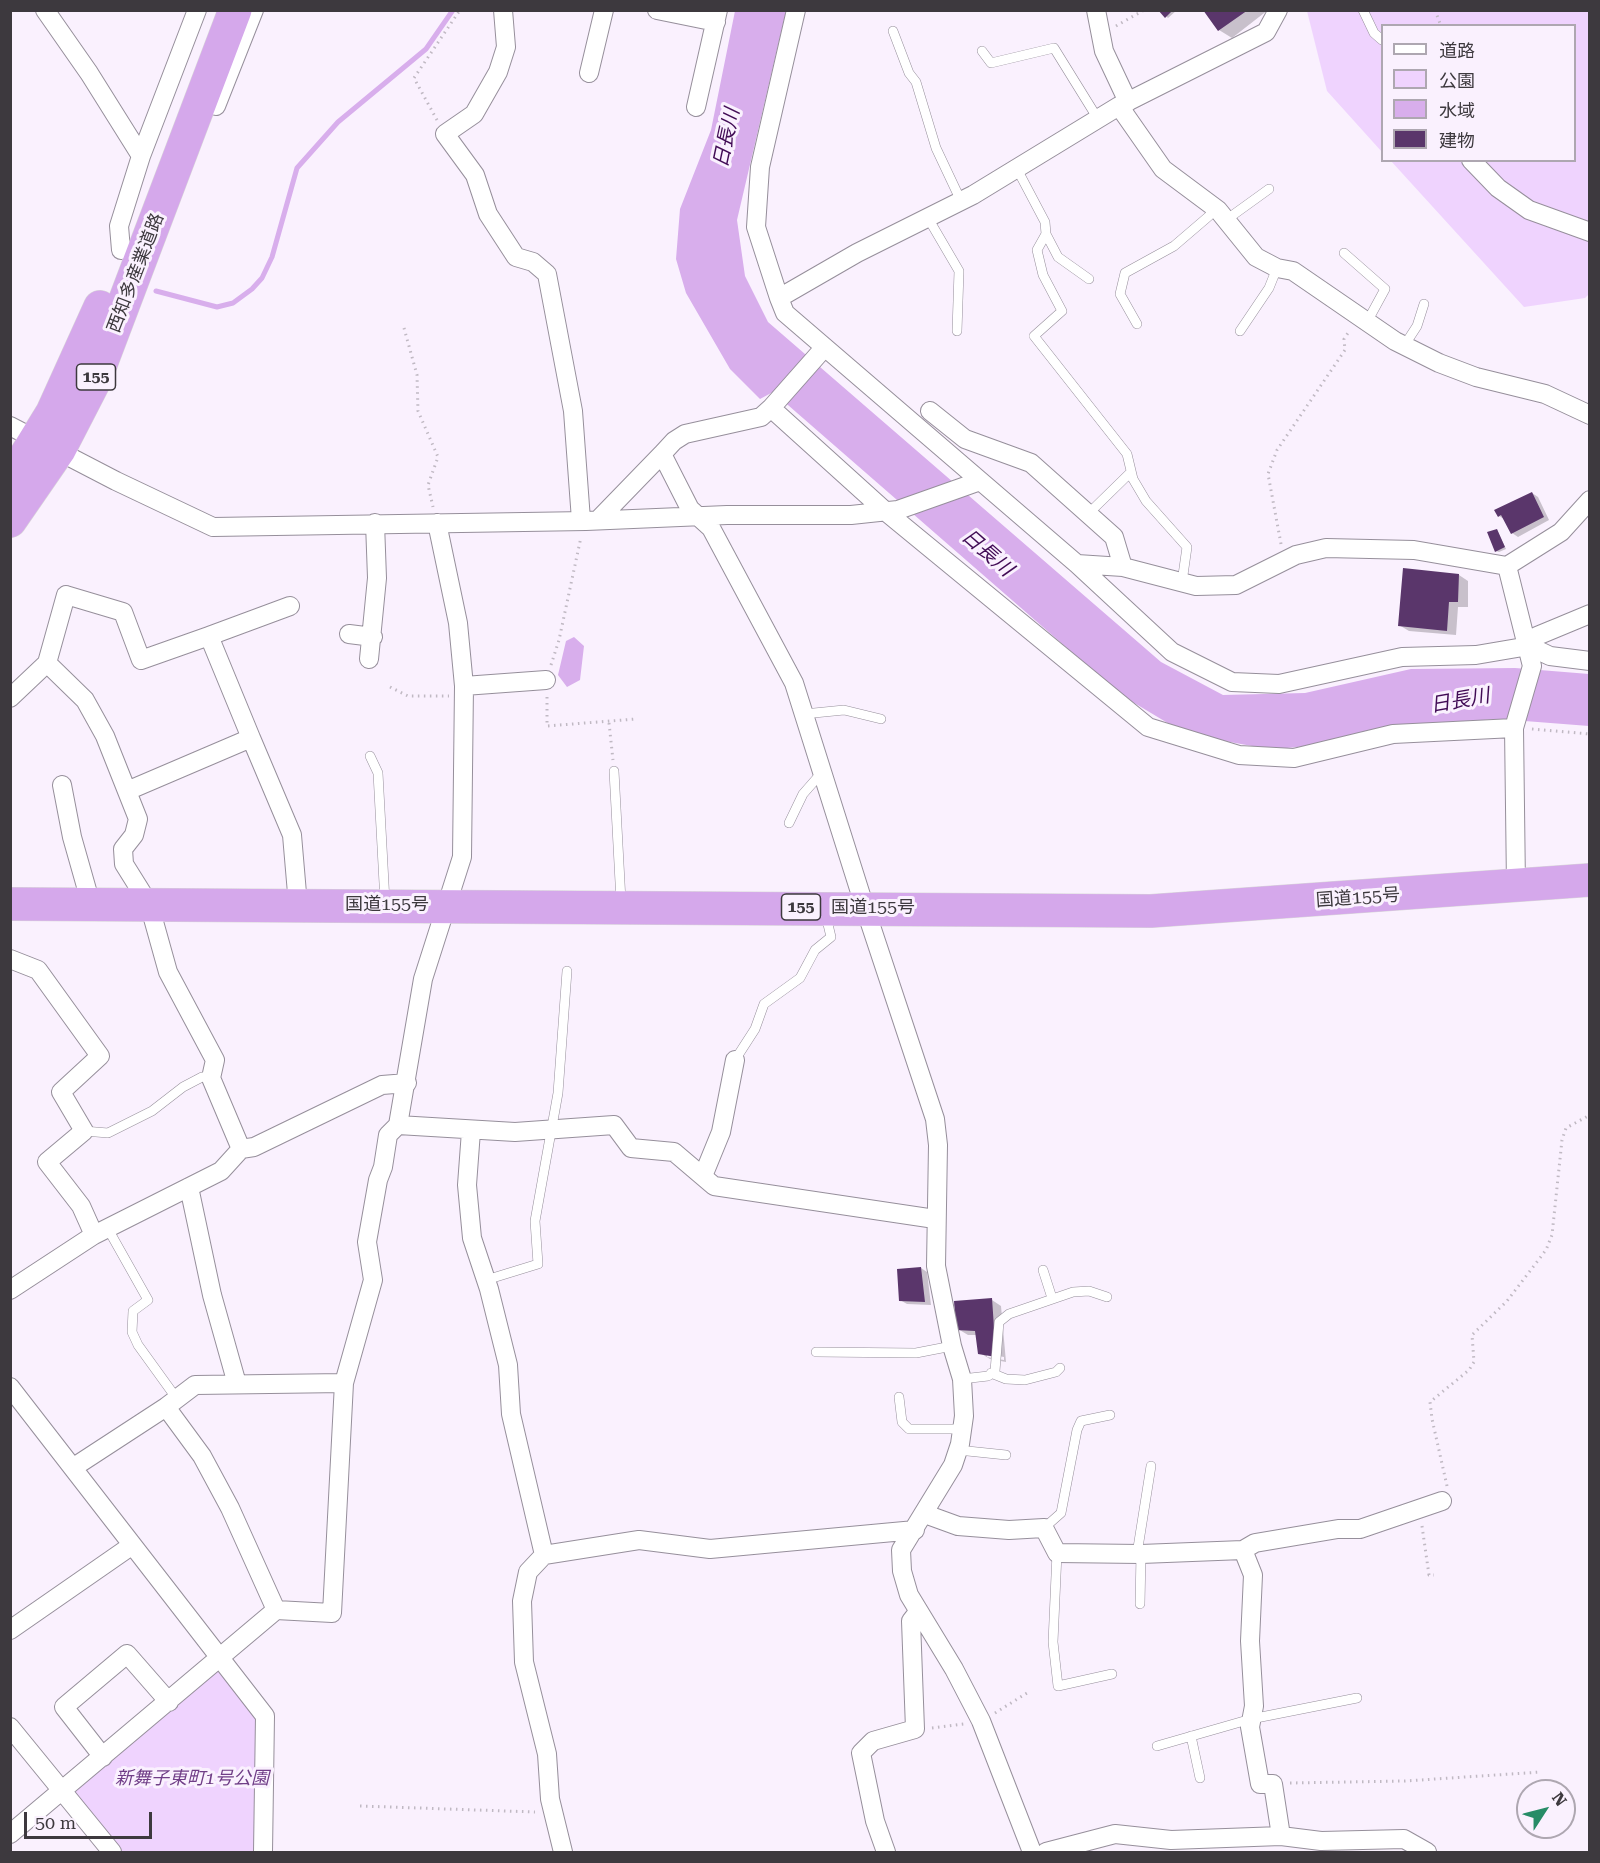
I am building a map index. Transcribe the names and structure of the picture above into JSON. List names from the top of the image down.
{
  "streets": {
    "highway": ["西知多産業道路", "155", "国道155号"]
  },
  "water": ["日長川"],
  "parks": ["新舞子東町1号公園"],
  "legend": [
    "道路",
    "公園",
    "水域",
    "建物"
  ],
  "scale_bar": "50 m",
  "north": "top right"
}
